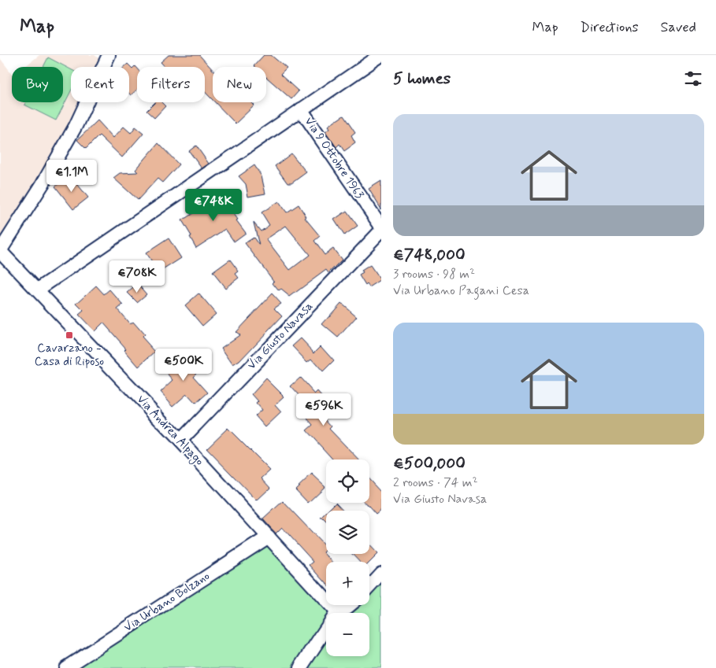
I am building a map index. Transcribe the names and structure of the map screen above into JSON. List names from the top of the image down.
{
  "streets": {
    "street": [
      "Via 9 Ottobre 1963",
      "Via Giusto Navasa",
      "Via Andrea Alpago",
      "Via Urbano Bolzano"
    ]
  },
  "crossings": [
    ["Via Giusto Navasa", "Via Andrea Alpago"],
    ["Via Andrea Alpago", "Via Urbano Bolzano"]
  ],
  "places": {
    "transit": ["Cavarzano - Casa di Riposo"]
  },
  "page": {
    "header": "Map",
    "nav": ["Map", "Directions", "Saved"],
    "heading": "5 homes",
    "chip": [
      "Buy",
      "Rent",
      "Filters",
      "New"
    ],
    "list": [
      {
        "name": "€748,000",
        "note": "3 rooms · 98 m² · Via Urbano Pagani Cesa"
      },
      {
        "name": "€500,000",
        "note": "2 rooms · 74 m² · Via Giusto Navasa"
      }
    ],
    "price": [
      "€1.1M",
      "€748K",
      "€708K",
      "€500K",
      "€596K"
    ],
    "map_buttons": ["+", "−"]
  }
}
